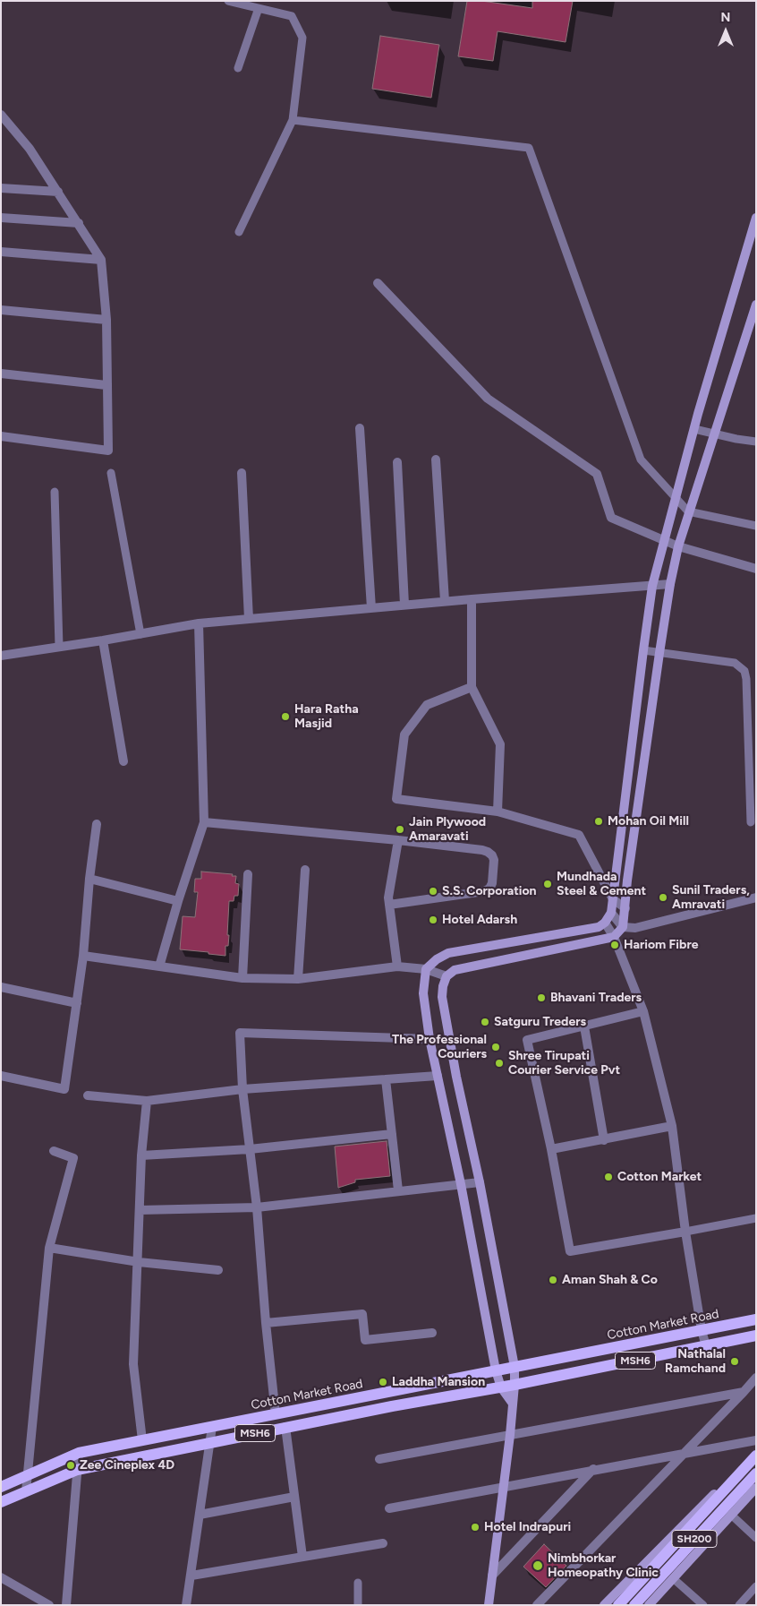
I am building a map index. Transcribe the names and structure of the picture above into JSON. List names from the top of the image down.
{
  "streets": {
    "main road": ["Cotton Market Road", "MSH6", "SH200"]
  },
  "places": [
    "Hara Ratha Masjid",
    "Mohan Oil Mill",
    "Jain Plywood Amaravati",
    "Mundhada Steel & Cement",
    "S.S. Corporation",
    "Sunil Traders, Amravati",
    "Hotel Adarsh",
    "Hariom Fibre",
    "Bhavani Traders",
    "Satguru Treders",
    "The Professional Couriers",
    "Shree Tirupati Courier Service Pvt",
    "Cotton Market",
    "Aman Shah & Co",
    "Nathalal Ramchand",
    "Laddha Mansion",
    "Zee Cineplex 4D",
    "Hotel Indrapuri",
    "Nimbhorkar Homeopathy Clinic"
  ],
  "north": "top"
}
